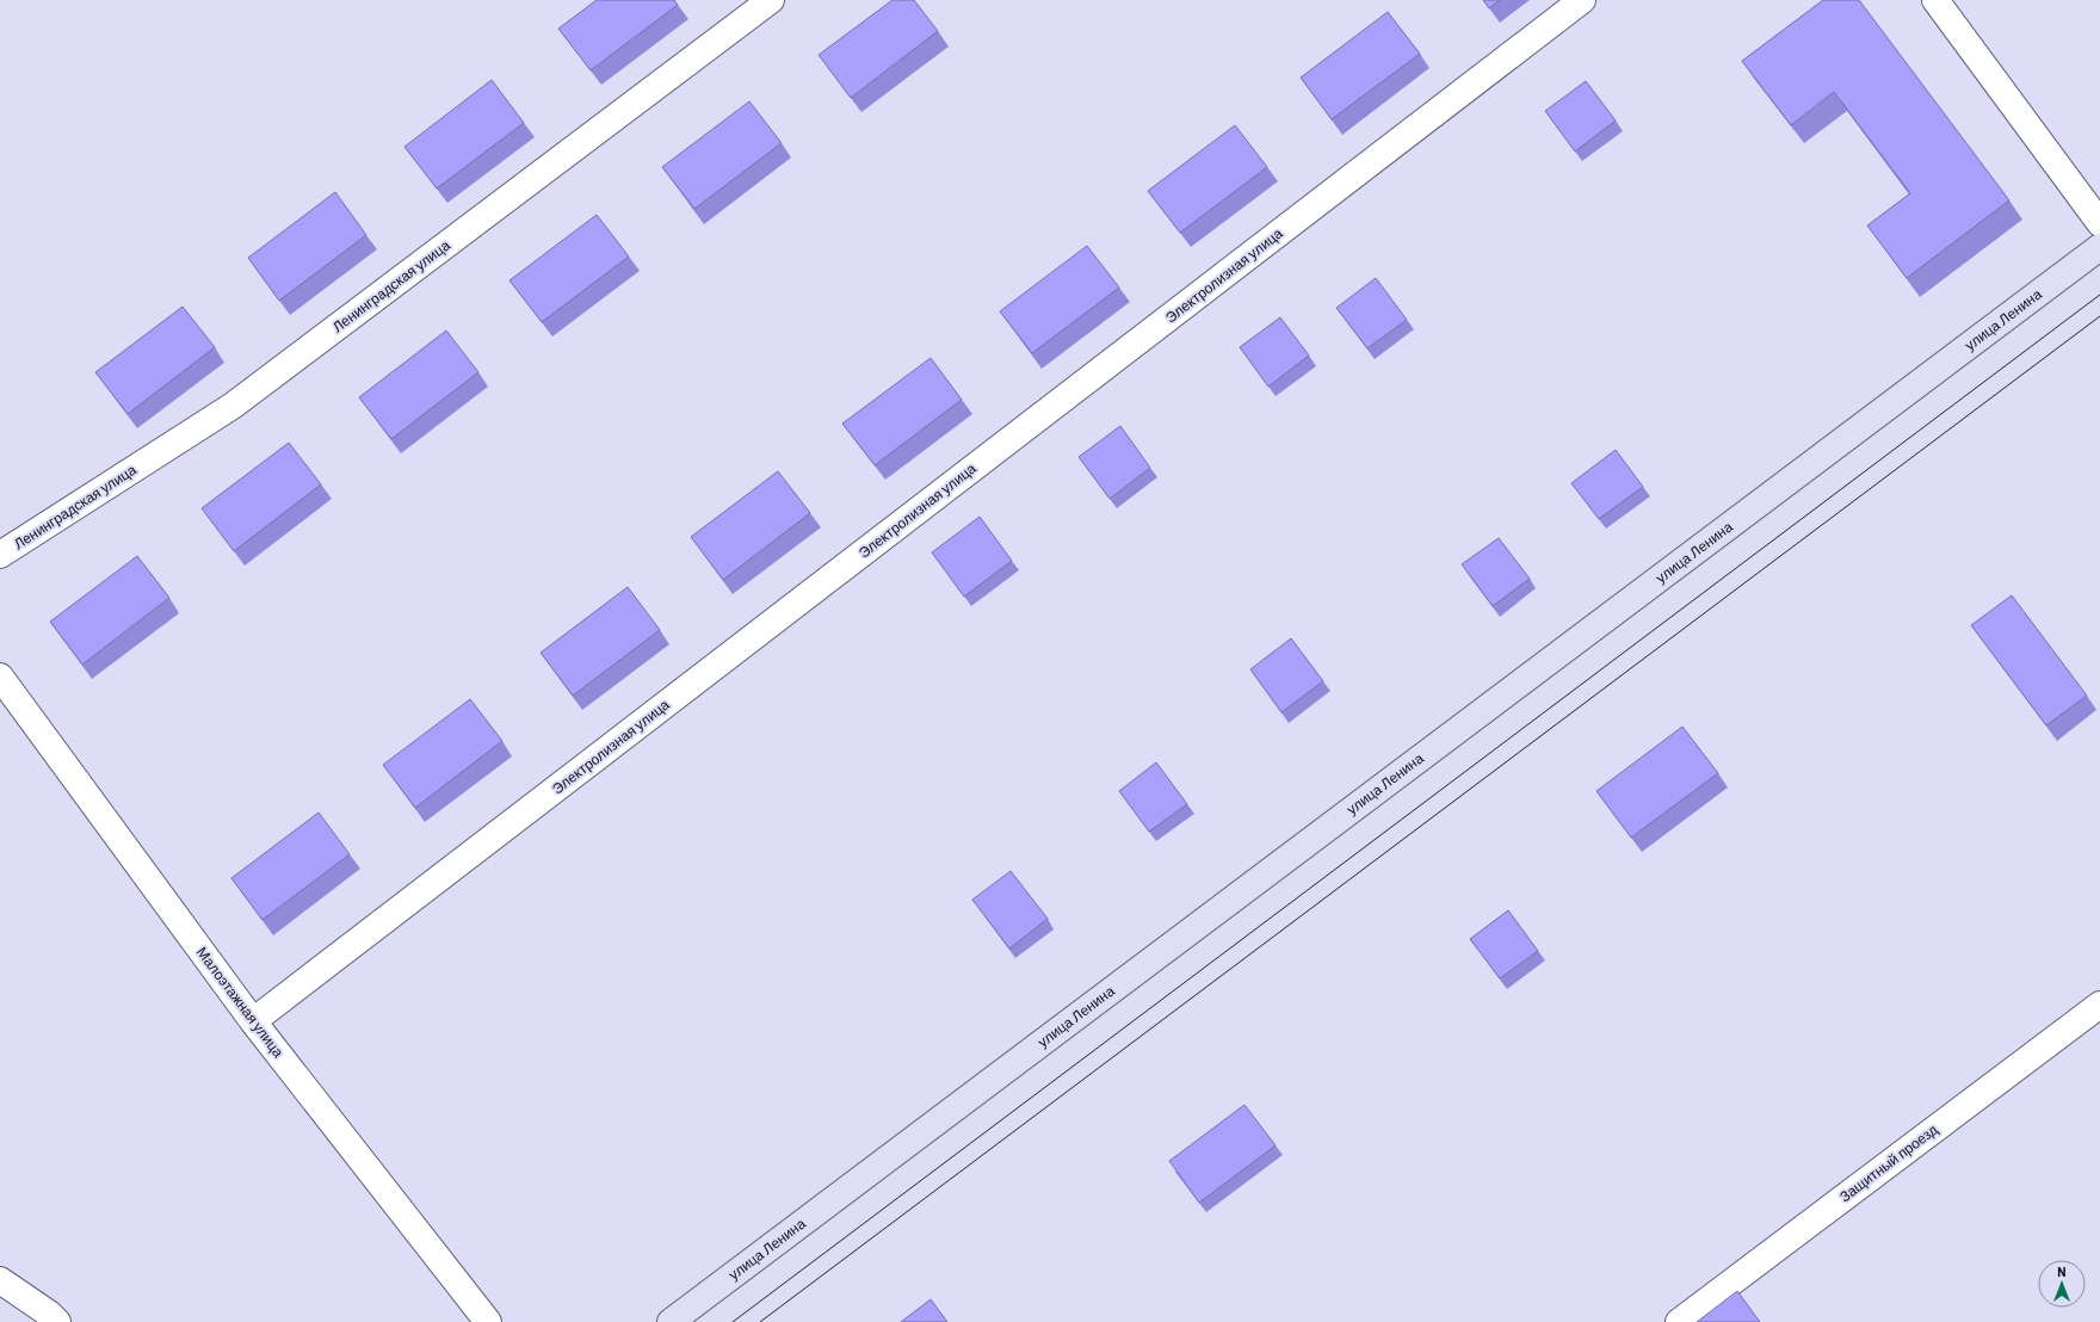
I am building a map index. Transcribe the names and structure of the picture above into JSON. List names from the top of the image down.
{
  "streets": {
    "main road": ["улица Ленина"],
    "street": [
      "Электролизная улица",
      "Ленинградская улица",
      "Малоэтажная улица",
      "Защитный проезд"
    ]
  },
  "crossings": [
    ["Электролизная улица", "Малоэтажная улица"]
  ],
  "north": "top"
}
